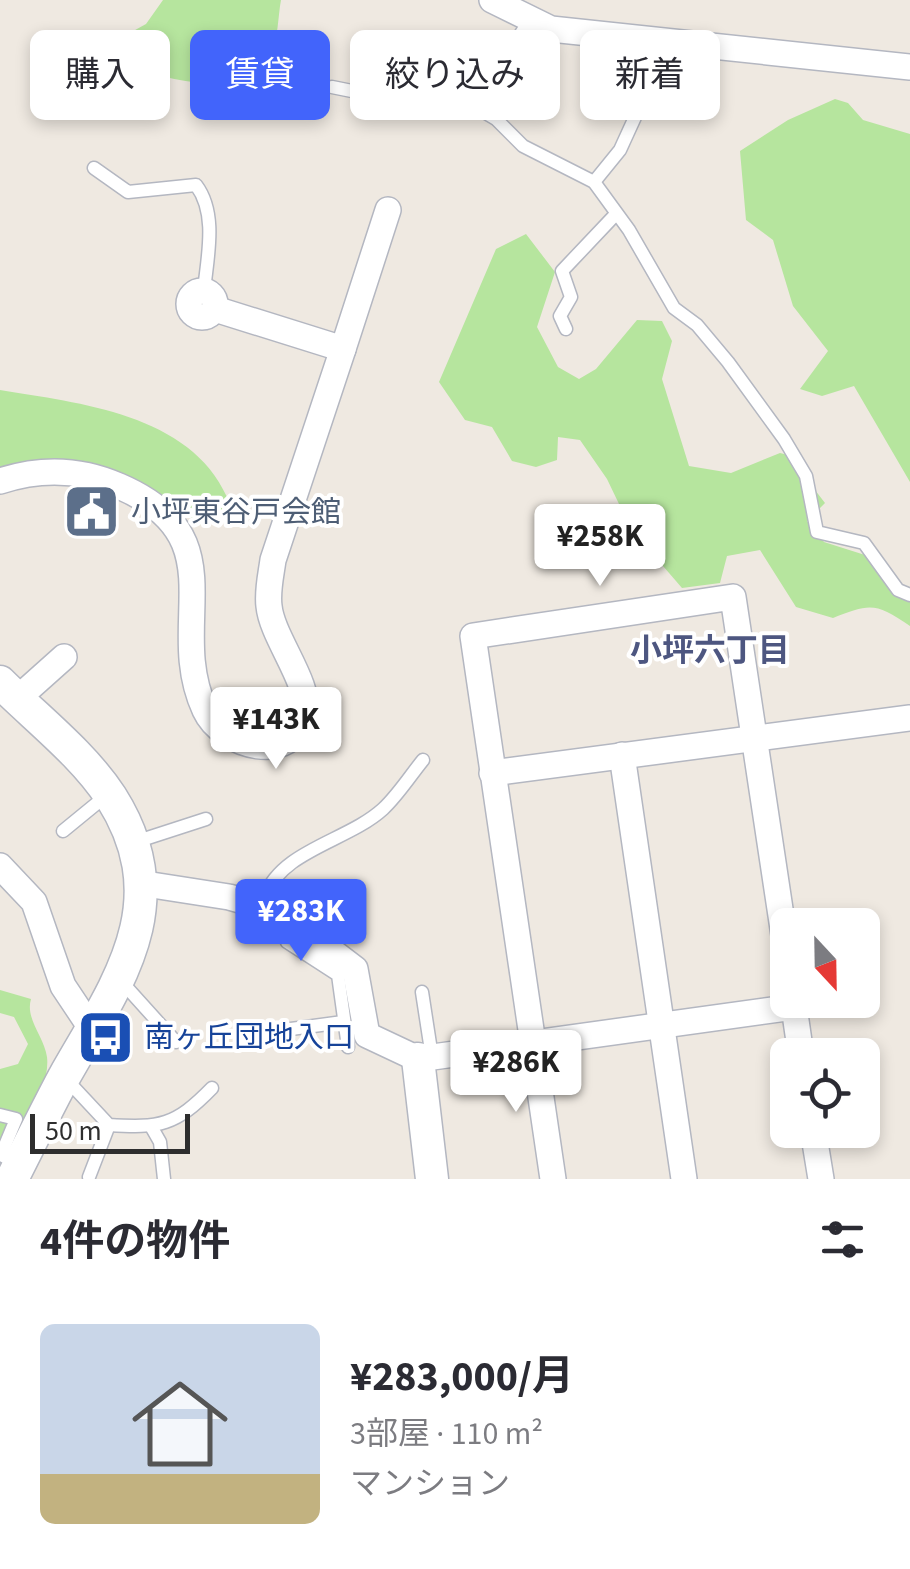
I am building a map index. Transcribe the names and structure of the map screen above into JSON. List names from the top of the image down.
{
  "districts": ["小坪六丁目"],
  "places": {
    "public building": ["小坪東谷戸会館"],
    "bus stop": ["南ヶ丘団地入口"]
  },
  "scale_bar": "50 m",
  "north": "bottom",
  "page": {
    "chip": [
      "購入",
      "賃貸",
      "絞り込み",
      "新着"
    ],
    "price": [
      "¥258K",
      "¥143K",
      "¥283K",
      "¥286K"
    ],
    "scale": "50 m",
    "heading": "4件の物件",
    "list": [
      {
        "name": "¥283,000/月",
        "note": "3部屋 · 110 m² · マンション"
      }
    ]
  }
}
